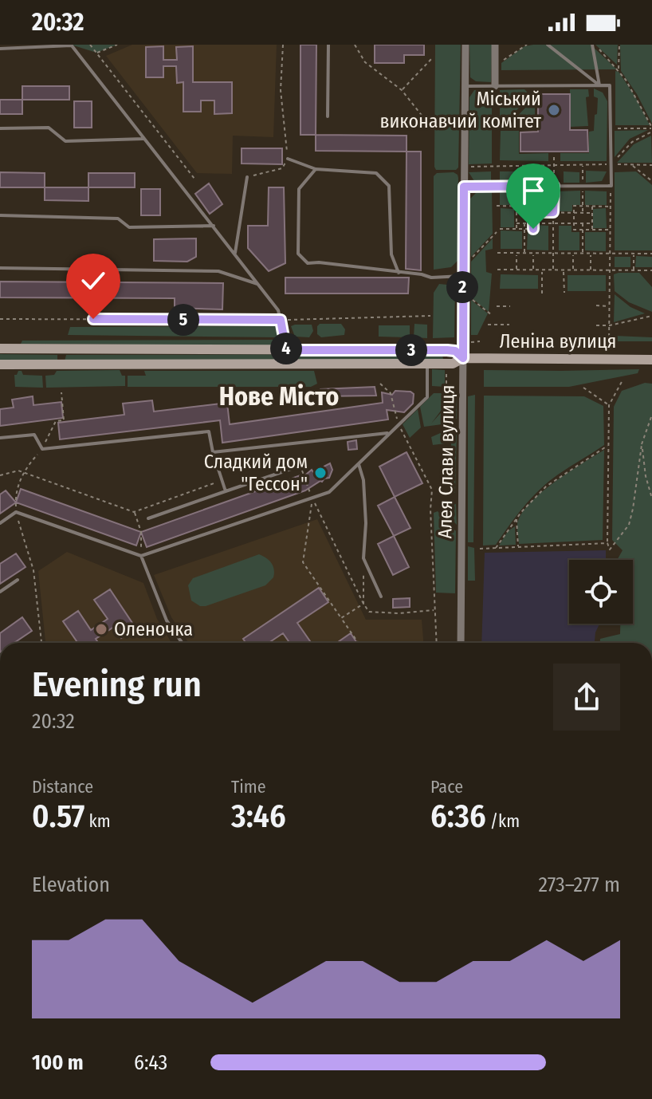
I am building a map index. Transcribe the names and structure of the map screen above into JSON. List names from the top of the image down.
{
  "streets": {
    "street": ["Леніна вулиця", "Алея Слави вулиця"]
  },
  "crossings": [
    ["Леніна вулиця", "Алея Слави вулиця"]
  ],
  "districts": ["Нове Місто"],
  "places": ["Міський виконавчий комітет", "Сладкий дом \"Гессон\"", "Оленочка"],
  "page": {
    "status": "20:32",
    "pins": [
      "2",
      "5",
      "4",
      "3"
    ],
    "heading": ["Evening run", "20:32"],
    "stats": [
      ["Distance", "0.57 km"],
      ["Time", "3:46"],
      ["Pace", "6:36 /km"]
    ],
    "chart": ["Elevation", "273–277 m"],
    "list": [
      {
        "name": "100 m",
        "note": "6:43"
      }
    ]
  }
}
